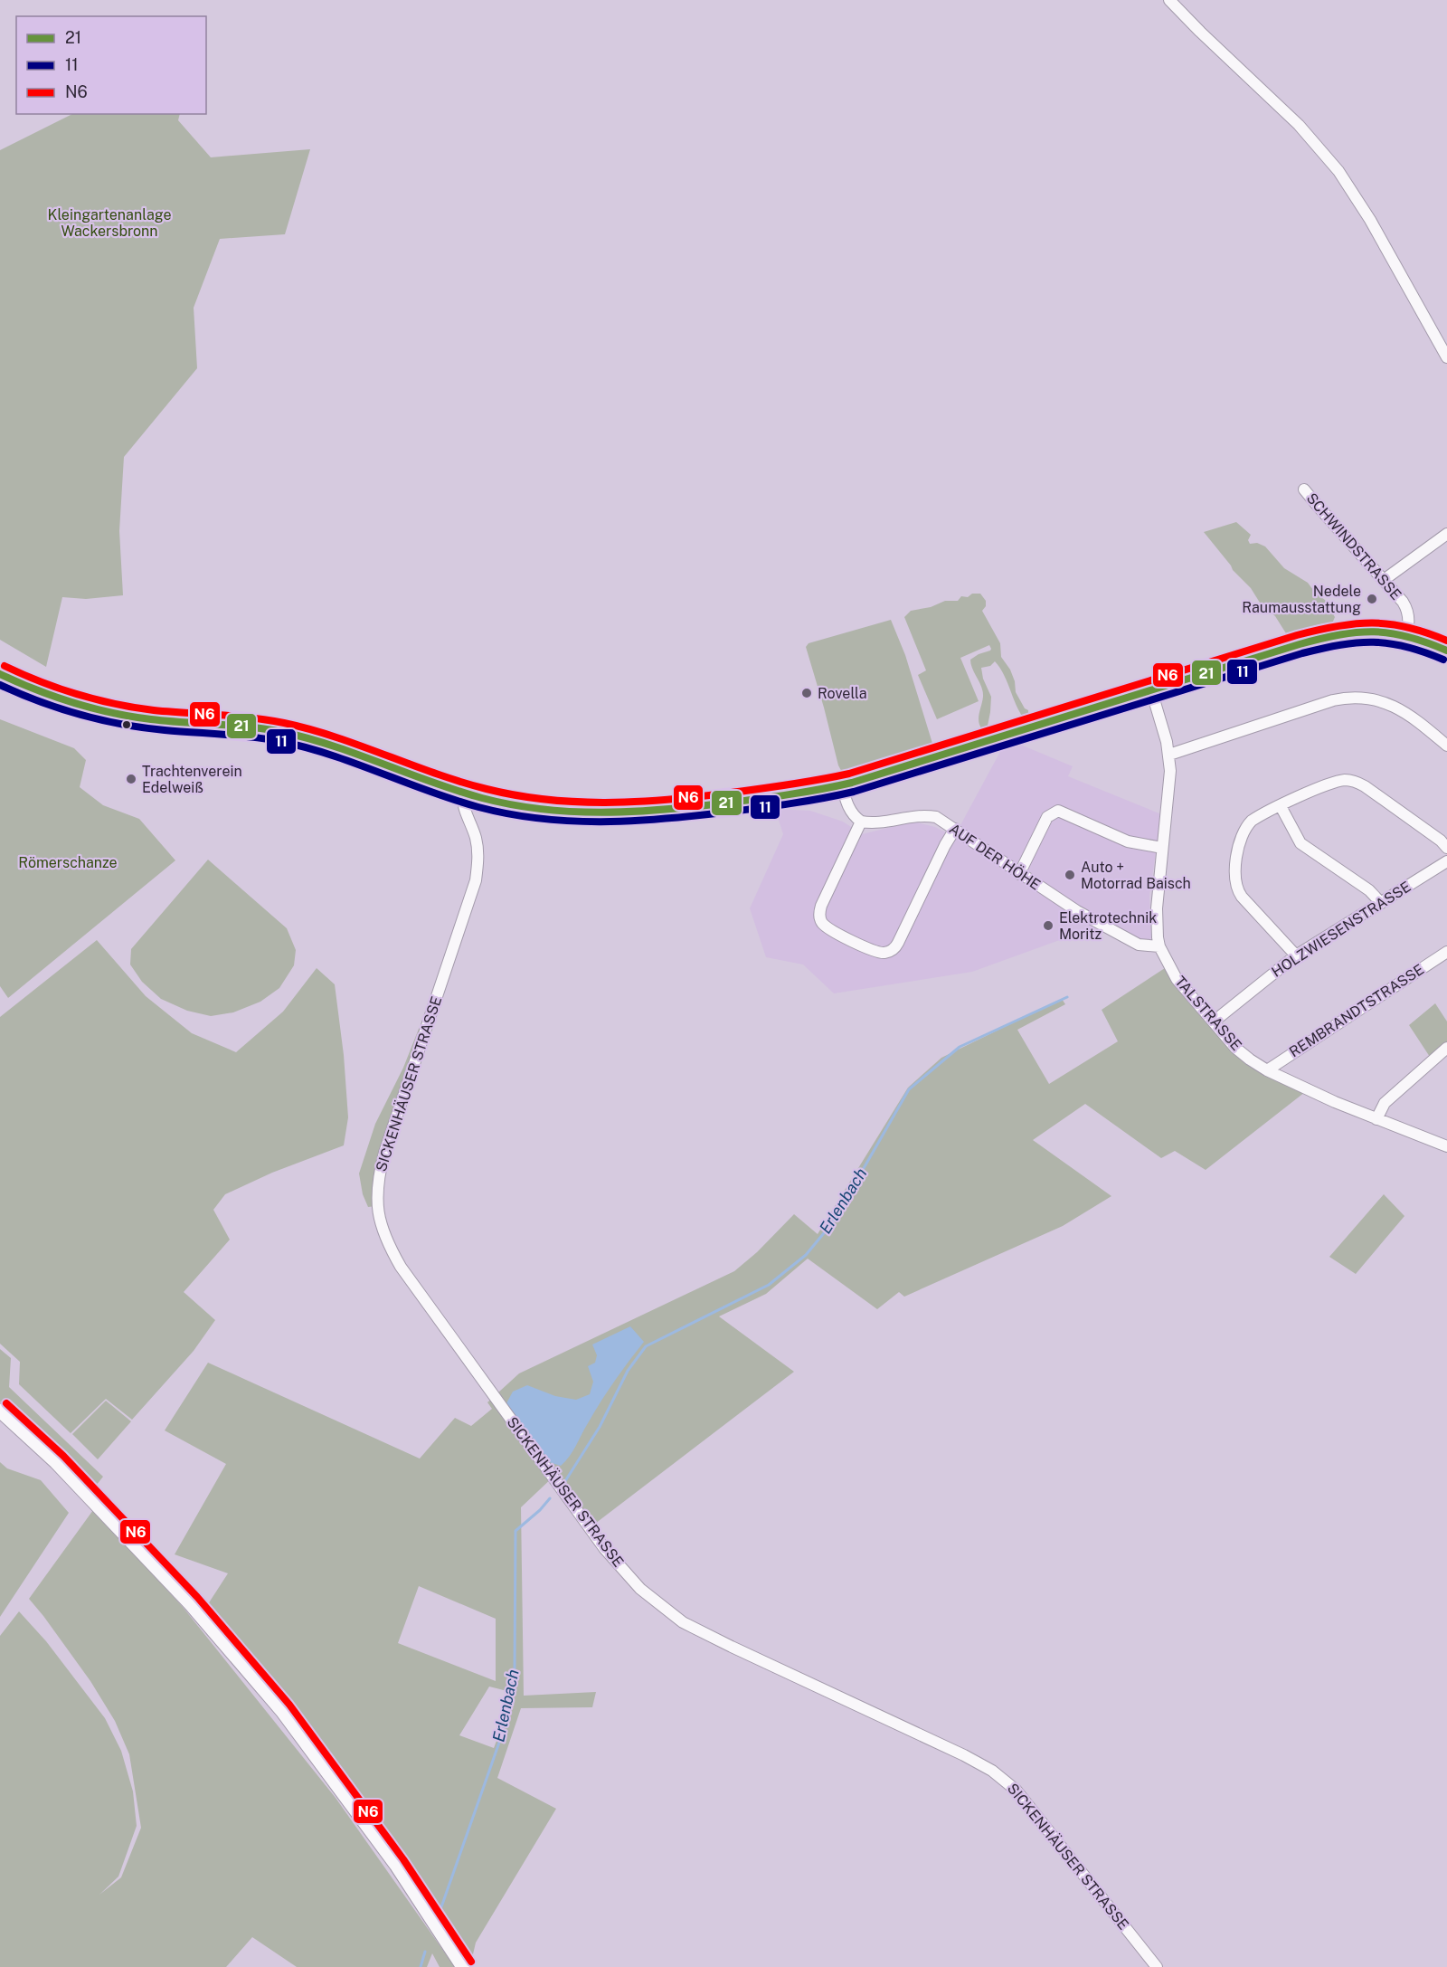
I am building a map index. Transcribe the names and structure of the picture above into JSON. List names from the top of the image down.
{
  "streets": {
    "street": [
      "SCHWINDSTRASSE",
      "AUF DER HÖHE",
      "HOLZWIESENSTRASSE",
      "REMBRANDTSTRASSE",
      "TALSTRASSE",
      "SICKENHÄUSER STRASSE"
    ]
  },
  "crossings": [
    ["AUF DER HÖHE", "TALSTRASSE"],
    ["HOLZWIESENSTRASSE", "TALSTRASSE"],
    ["REMBRANDTSTRASSE", "TALSTRASSE"]
  ],
  "water": ["Erlenbach"],
  "parks": ["Kleingartenanlage Wackersbronn", "Römerschanze"],
  "places": [
    "Nedele Raumausstattung",
    "Rovella",
    "Trachtenverein Edelweiß",
    "Auto + Motorrad Baisch",
    "Elektrotechnik Moritz"
  ],
  "lines": ["transit line N6", "transit line 21", "transit line 11"],
  "legend": ["21", "11", "N6"]
}
